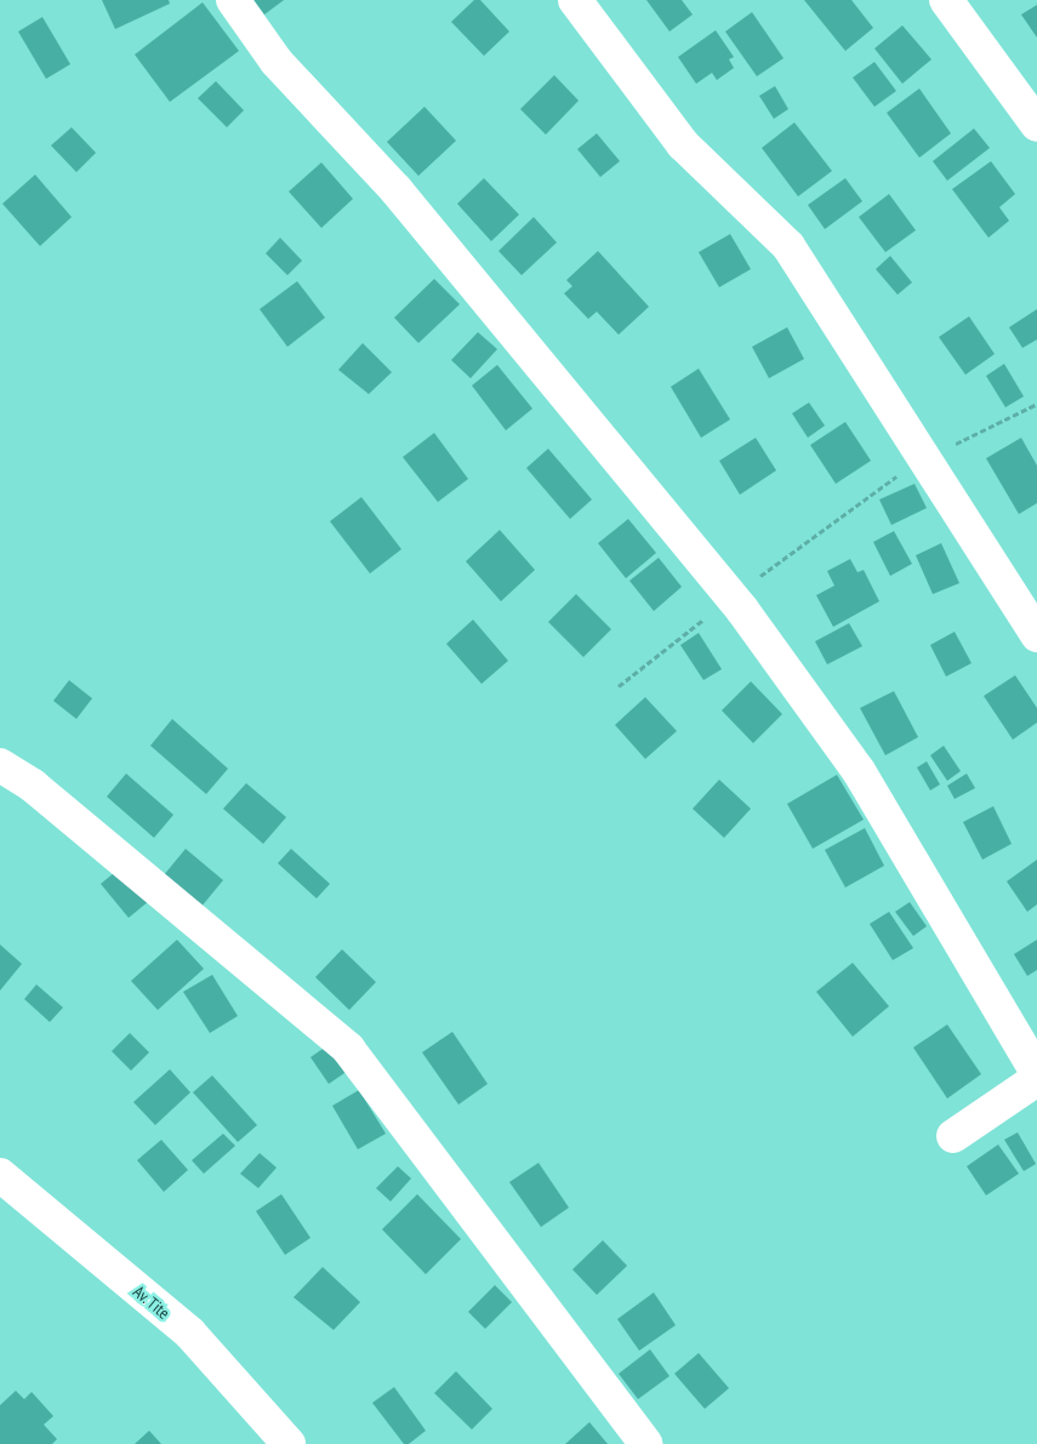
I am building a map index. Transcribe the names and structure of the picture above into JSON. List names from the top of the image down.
{
  "streets": {
    "street": ["Av. Tite"]
  }
}
